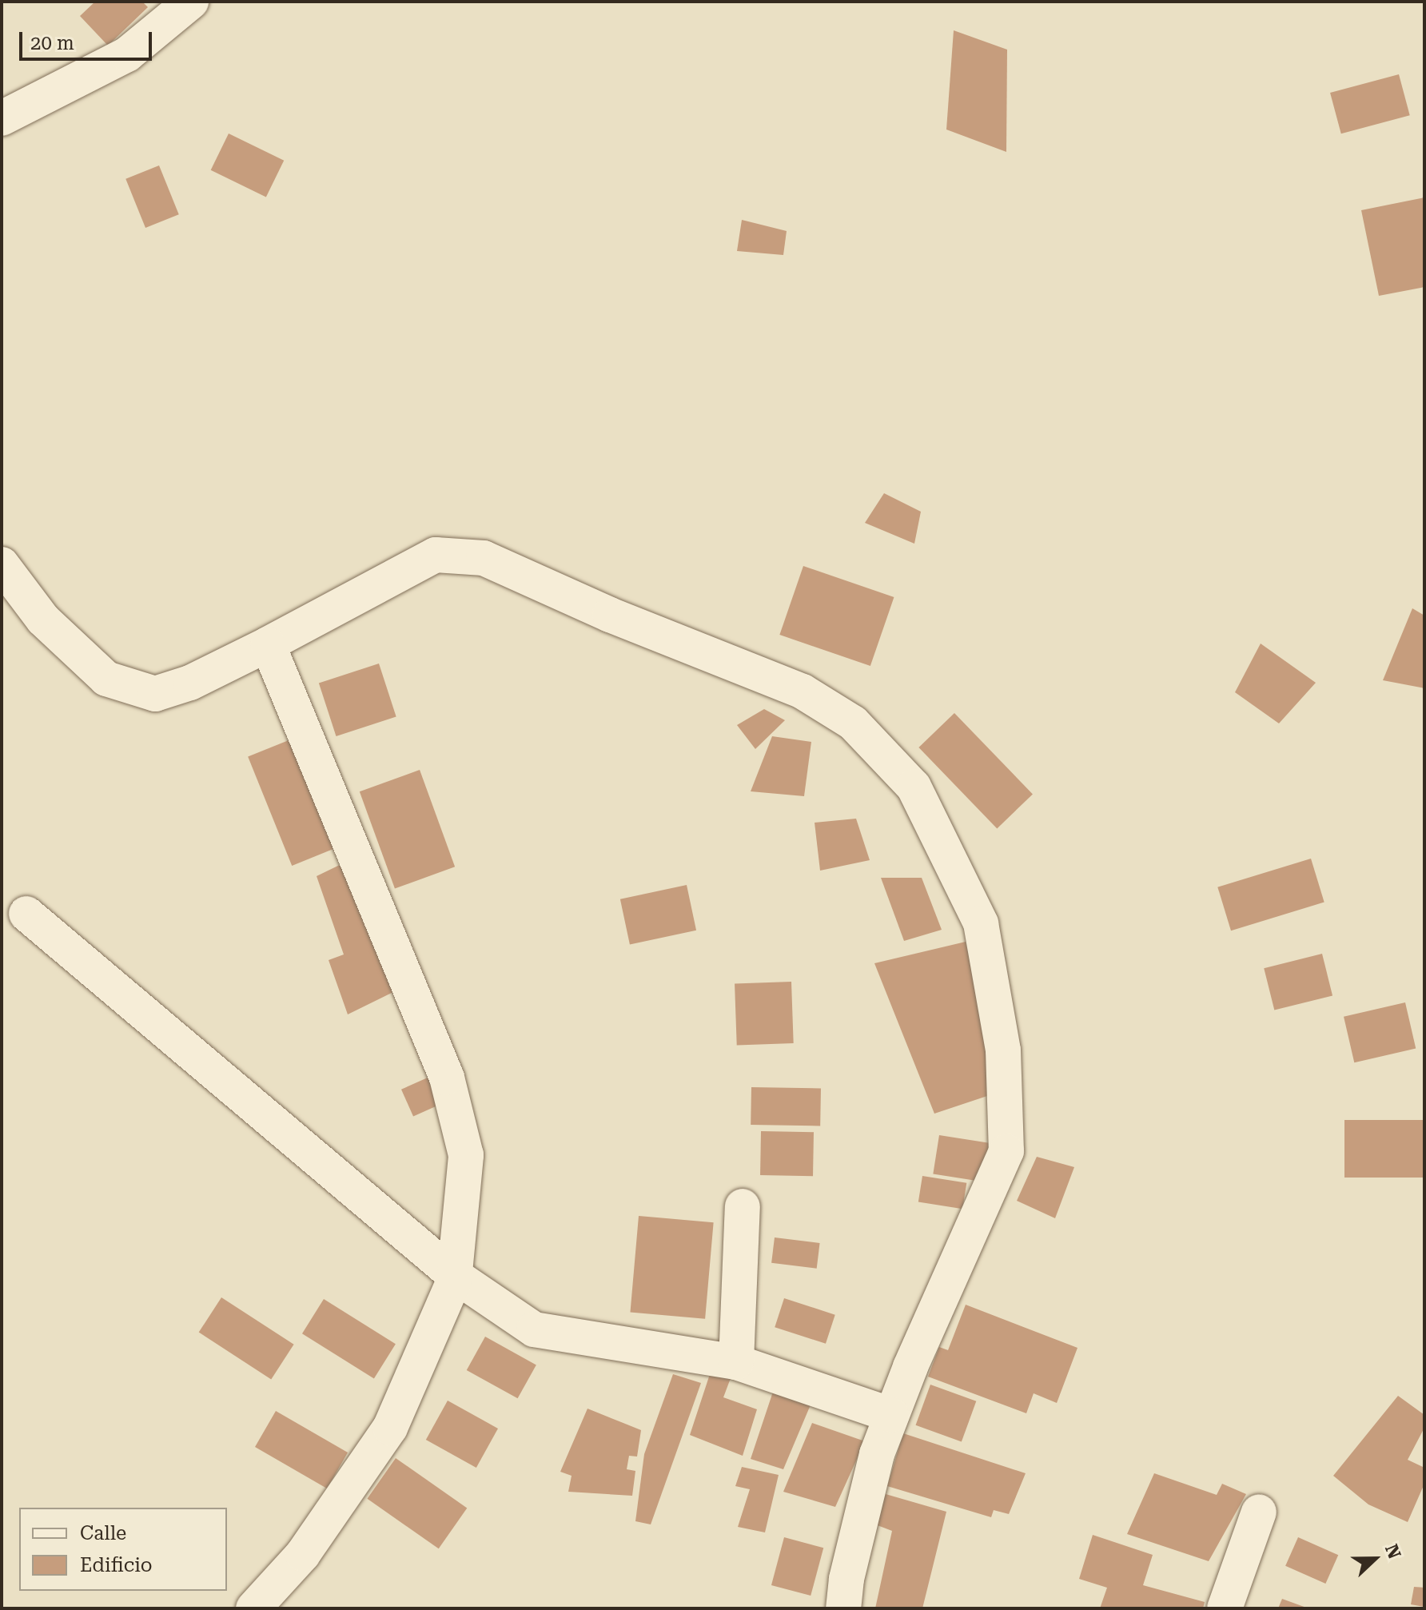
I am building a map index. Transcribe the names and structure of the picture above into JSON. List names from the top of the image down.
{
  "legend": ["Calle", "Edificio"],
  "scale_bar": "20 m",
  "north": "right"
}
